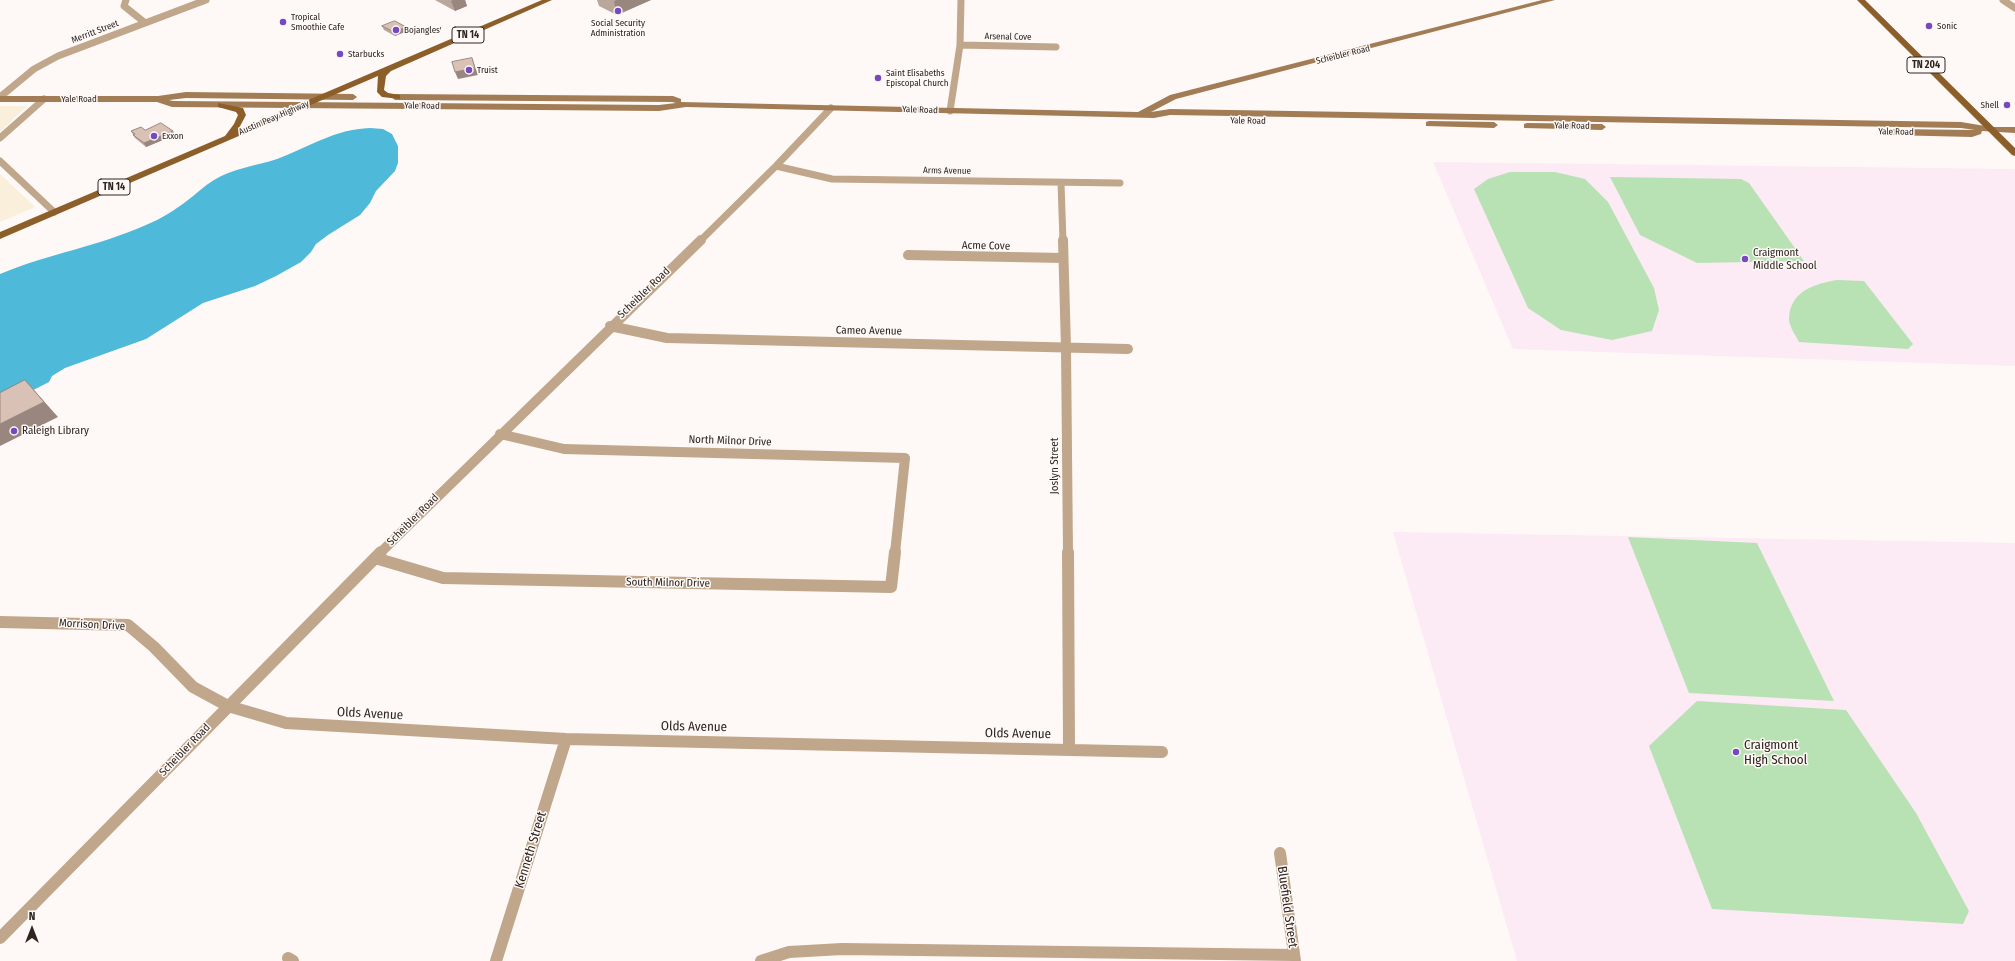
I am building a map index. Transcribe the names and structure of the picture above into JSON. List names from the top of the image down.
{
  "streets": {
    "main road": [
      "TN 14",
      "Scheibler Road",
      "TN 204",
      "Yale Road",
      "Austin Peay Highway"
    ],
    "street": [
      "Merritt Street",
      "Arsenal Cove",
      "Arms Avenue",
      "Acme Cove",
      "Cameo Avenue",
      "North Milnor Drive",
      "Joslyn Street",
      "South Milnor Drive",
      "Morrison Drive",
      "Olds Avenue",
      "Kenneth Street",
      "Bluefield Street"
    ]
  },
  "crossings": [
    ["Merritt Street", "Yale Road"],
    ["Scheibler Road", "Yale Road"],
    ["Scheibler Road", "Arms Avenue"],
    ["Scheibler Road", "Cameo Avenue"],
    ["Scheibler Road", "North Milnor Drive"],
    ["Scheibler Road", "South Milnor Drive"],
    ["Scheibler Road", "Morrison Drive"],
    ["Scheibler Road", "Olds Avenue"],
    ["TN 204", "Yale Road"],
    ["Yale Road", "Austin Peay Highway"],
    ["Arms Avenue", "Joslyn Street"],
    ["Acme Cove", "Joslyn Street"],
    ["Cameo Avenue", "Joslyn Street"],
    ["North Milnor Drive", "South Milnor Drive"],
    ["Joslyn Street", "Olds Avenue"],
    ["Morrison Drive", "Olds Avenue"],
    ["Olds Avenue", "Kenneth Street"]
  ],
  "places": [
    "Social Security Administration",
    "Tropical Smoothie Cafe",
    "Sonic",
    "Bojangles'",
    "Starbucks",
    "Truist",
    "Saint Elisabeths Episcopal Church",
    "Shell",
    "Exxon",
    "Craigmont Middle School",
    "Raleigh Library",
    "Craigmont High School"
  ],
  "north": "top"
}
